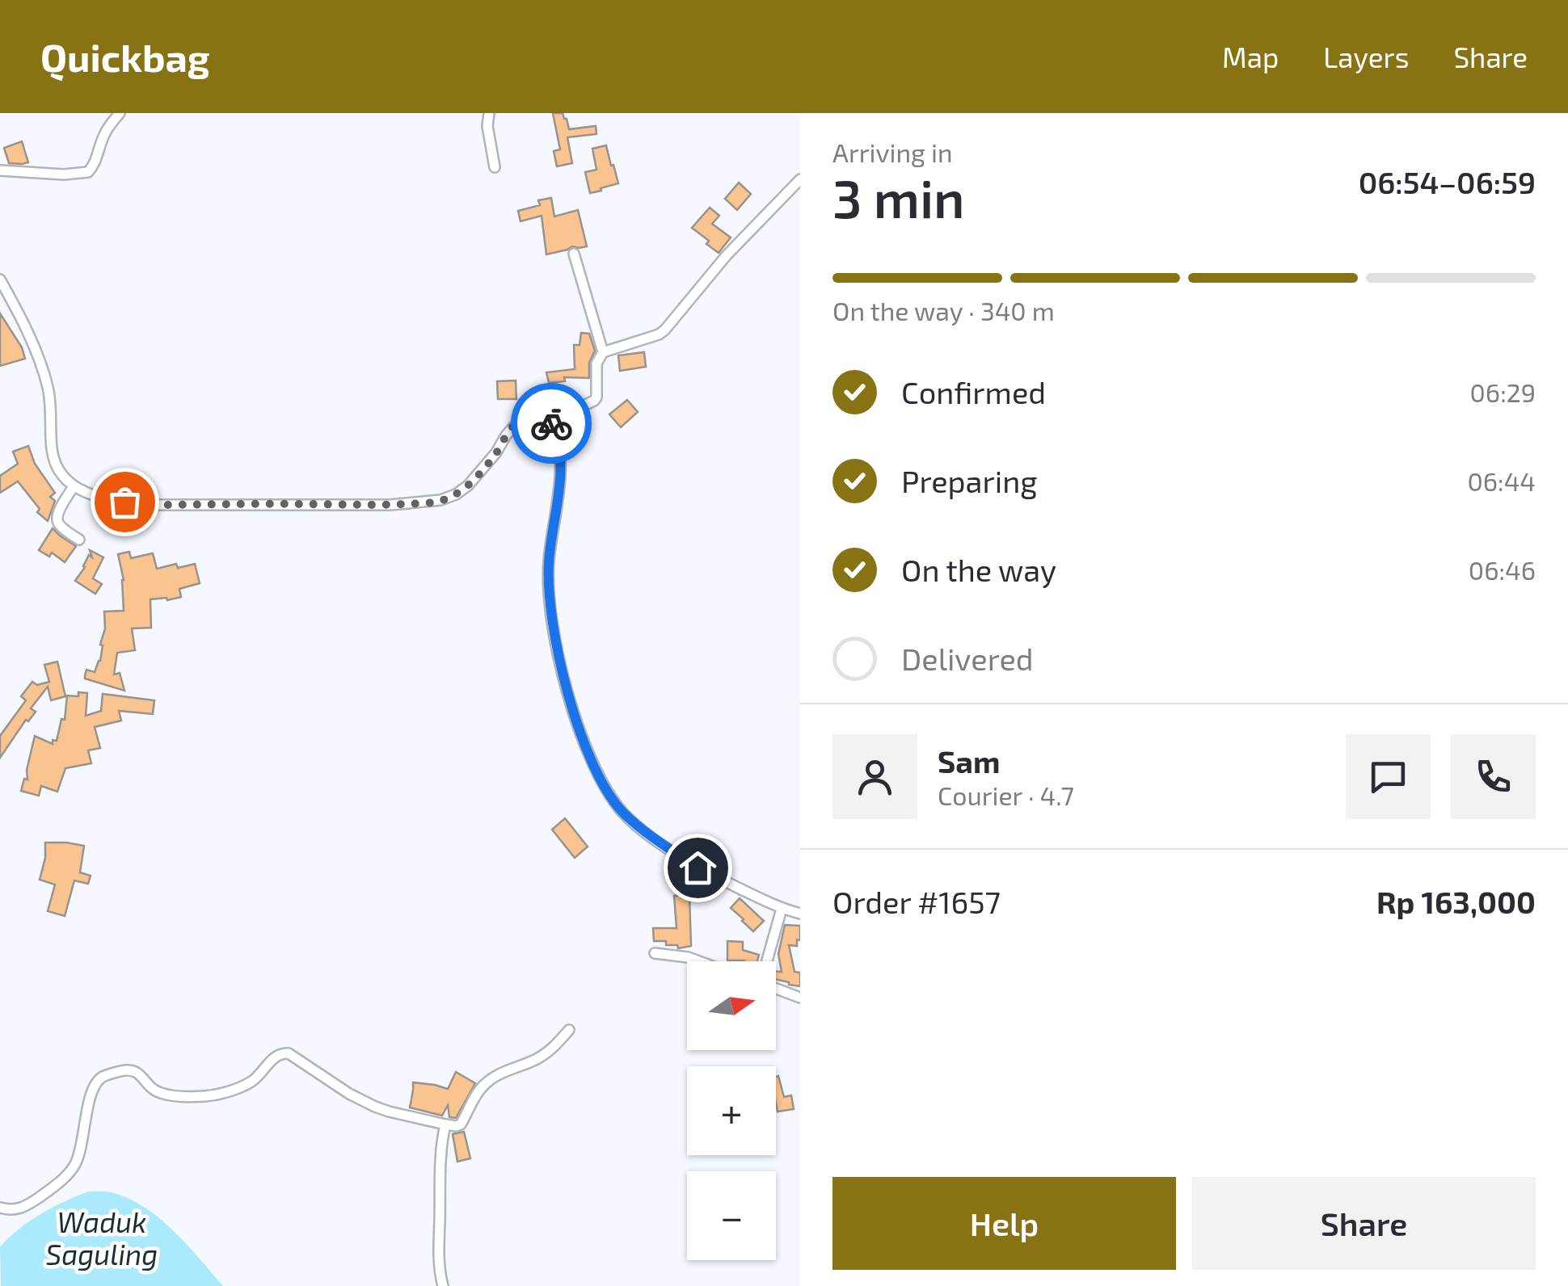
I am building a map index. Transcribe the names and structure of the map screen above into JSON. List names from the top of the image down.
{
  "water": ["Waduk Saguling"],
  "north": "right",
  "page": {
    "header": "Quickbag",
    "nav": ["Map", "Layers", "Share"],
    "heading": ["3 min", "Arriving in", "06:54–06:59"],
    "panel": [
      "Sam",
      "Courier · 4.7",
      "Order #1657",
      "Rp 163,000"
    ],
    "bar": "On the way · 340 m",
    "list": [
      ["Confirmed", "06:29"],
      ["Preparing", "06:44"],
      ["On the way", "06:46"],
      "Delivered"
    ],
    "map_buttons": ["+", "−"],
    "buttons": ["Help", "Share"]
  }
}
